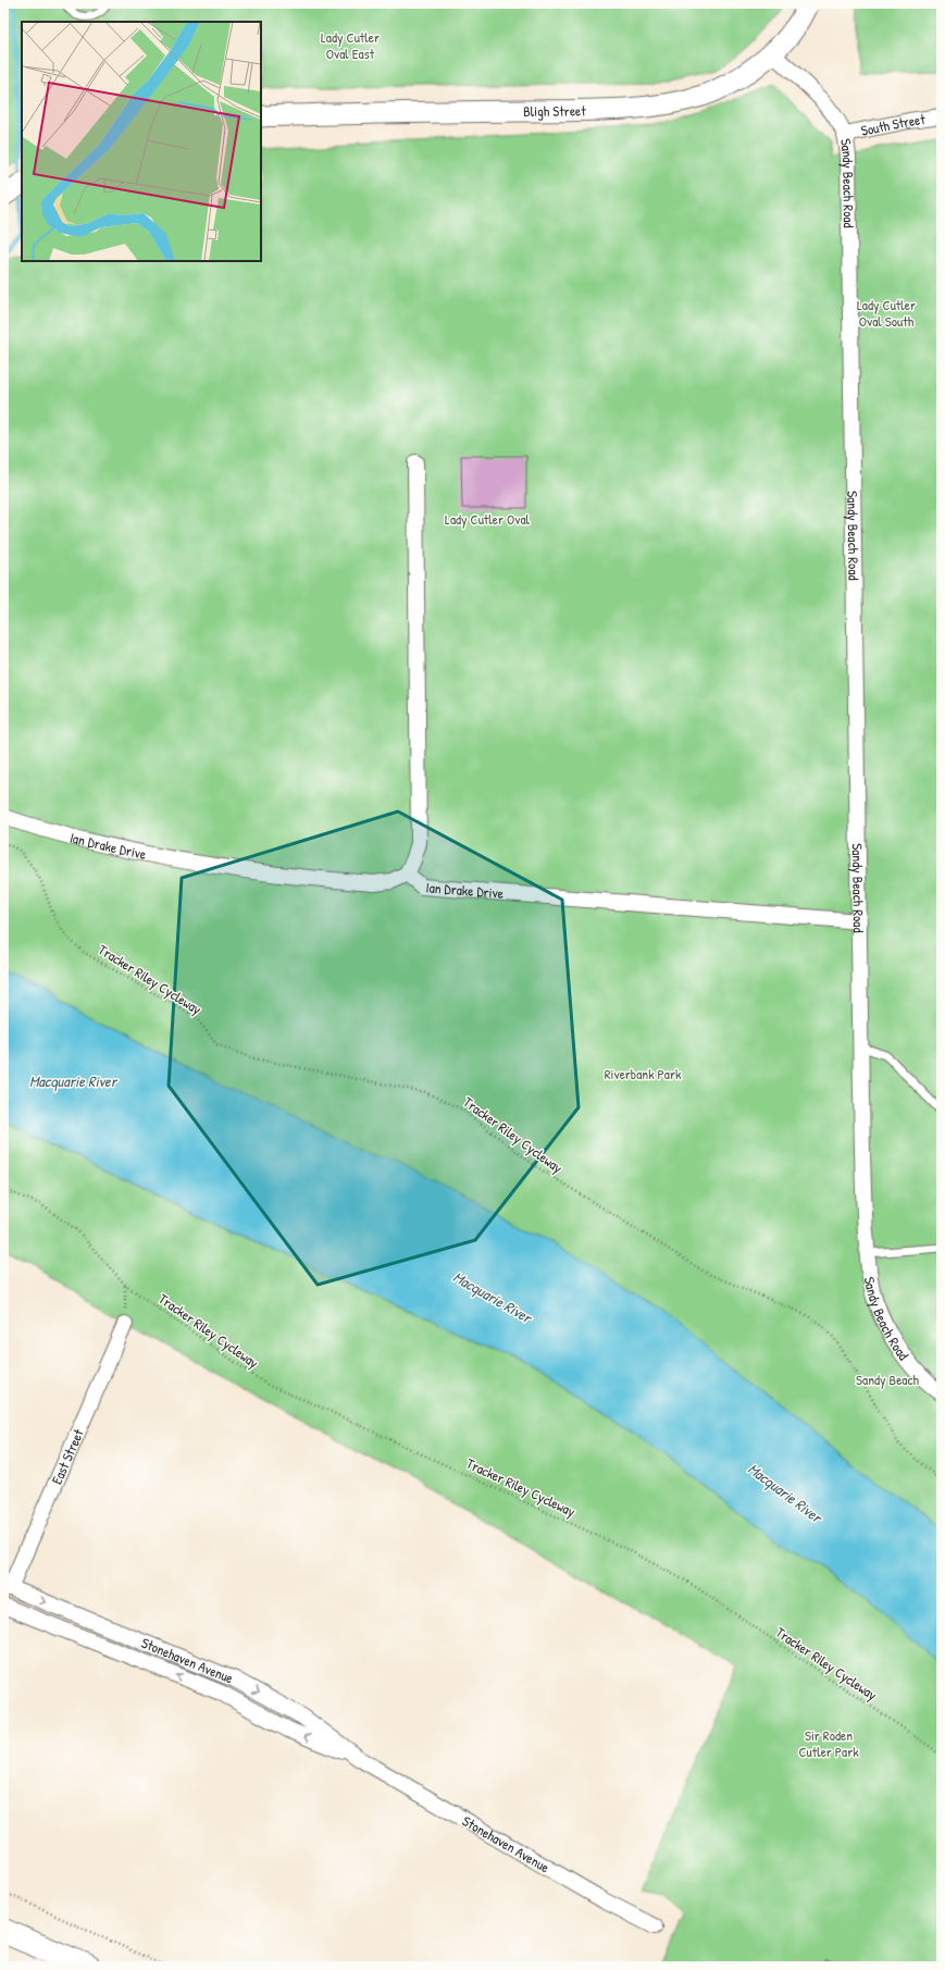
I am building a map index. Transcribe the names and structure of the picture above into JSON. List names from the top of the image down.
{
  "streets": {
    "street": [
      "Bligh Street",
      "South Street",
      "Sandy Beach Road",
      "Ian Drake Drive",
      "East Street",
      "Stonehaven Avenue"
    ],
    "path": ["Tracker Riley Cycleway"]
  },
  "crossings": [
    ["Bligh Street", "Sandy Beach Road"],
    ["South Street", "Sandy Beach Road"],
    ["Sandy Beach Road", "Ian Drake Drive"],
    ["East Street", "Stonehaven Avenue"]
  ],
  "water": ["Macquarie River"],
  "parks": [
    "Lady Cutler Oval East",
    "Lady Cutler Oval South",
    "Lady Cutler Oval",
    "Riverbank Park",
    "Sandy Beach",
    "Sir Roden Cutler Park"
  ]
}
